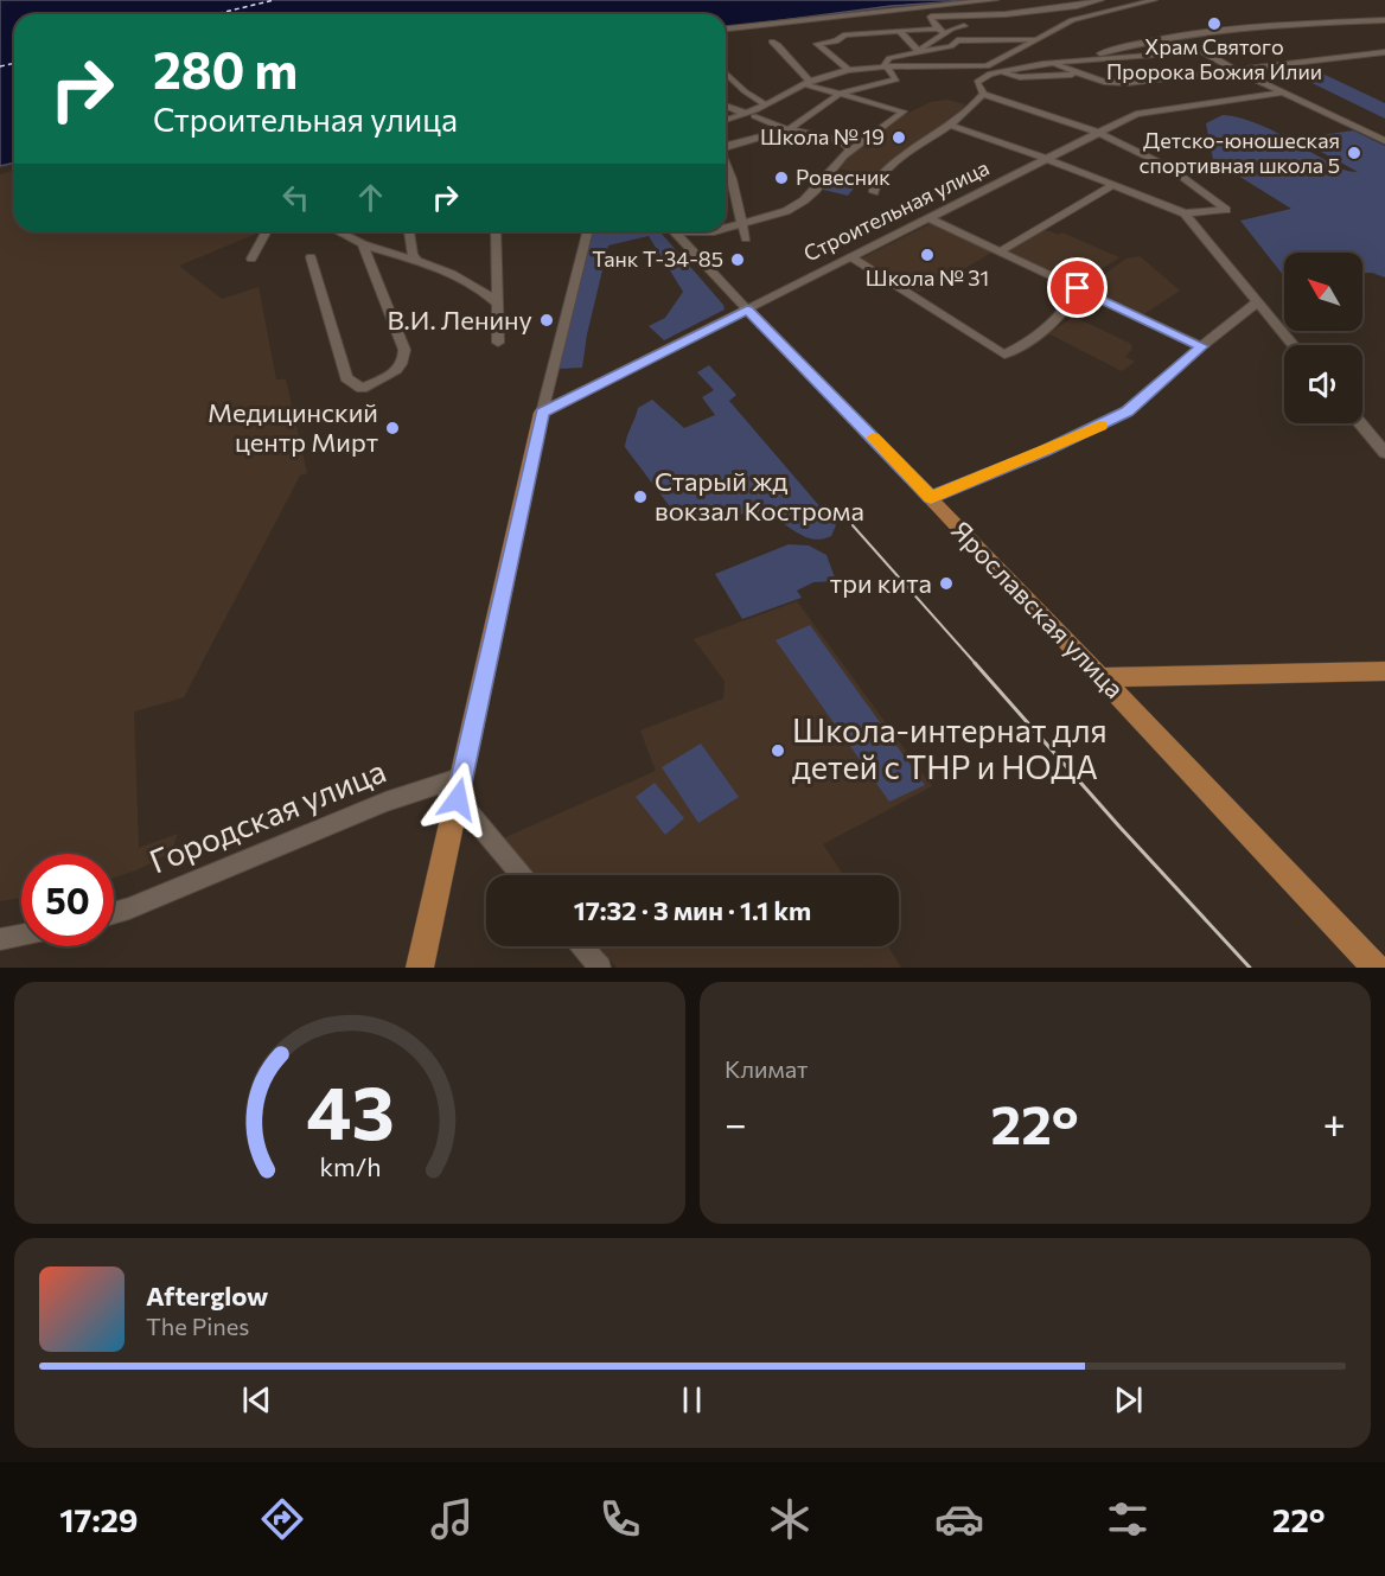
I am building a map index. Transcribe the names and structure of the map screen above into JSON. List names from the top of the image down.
{
  "streets": {
    "main road": ["Строительная улица", "Ярославская улица"],
    "street": ["Городская улица"]
  },
  "crossings": [
    ["Строительная улица", "Ярославская улица"]
  ],
  "places": [
    "Храм Святого Пророка Божия Илии",
    "Школа № 19",
    "Детско-юношеская спортивная школа 5",
    "Ровесник",
    "Школа № 31",
    "Танк Т-34-85",
    "В.И. Ленину",
    "Медицинский центр Мирт",
    "Старый жд вокзал Кострома",
    "три кита",
    "Школа-интернат для детей с ТНР и НОДА"
  ],
  "north": "top left",
  "page": {
    "turn": ["280 m", "Строительная улица"],
    "limit": "50",
    "trip": "17:32 · 3 мин · 1.1 km",
    "tile": "Климат",
    "heat": ["−", "22°", "+"],
    "song": ["Afterglow", "The Pines"],
    "tabs": ["17:29", "22°"],
    "gauge": ["43", "km/h"]
  }
}
